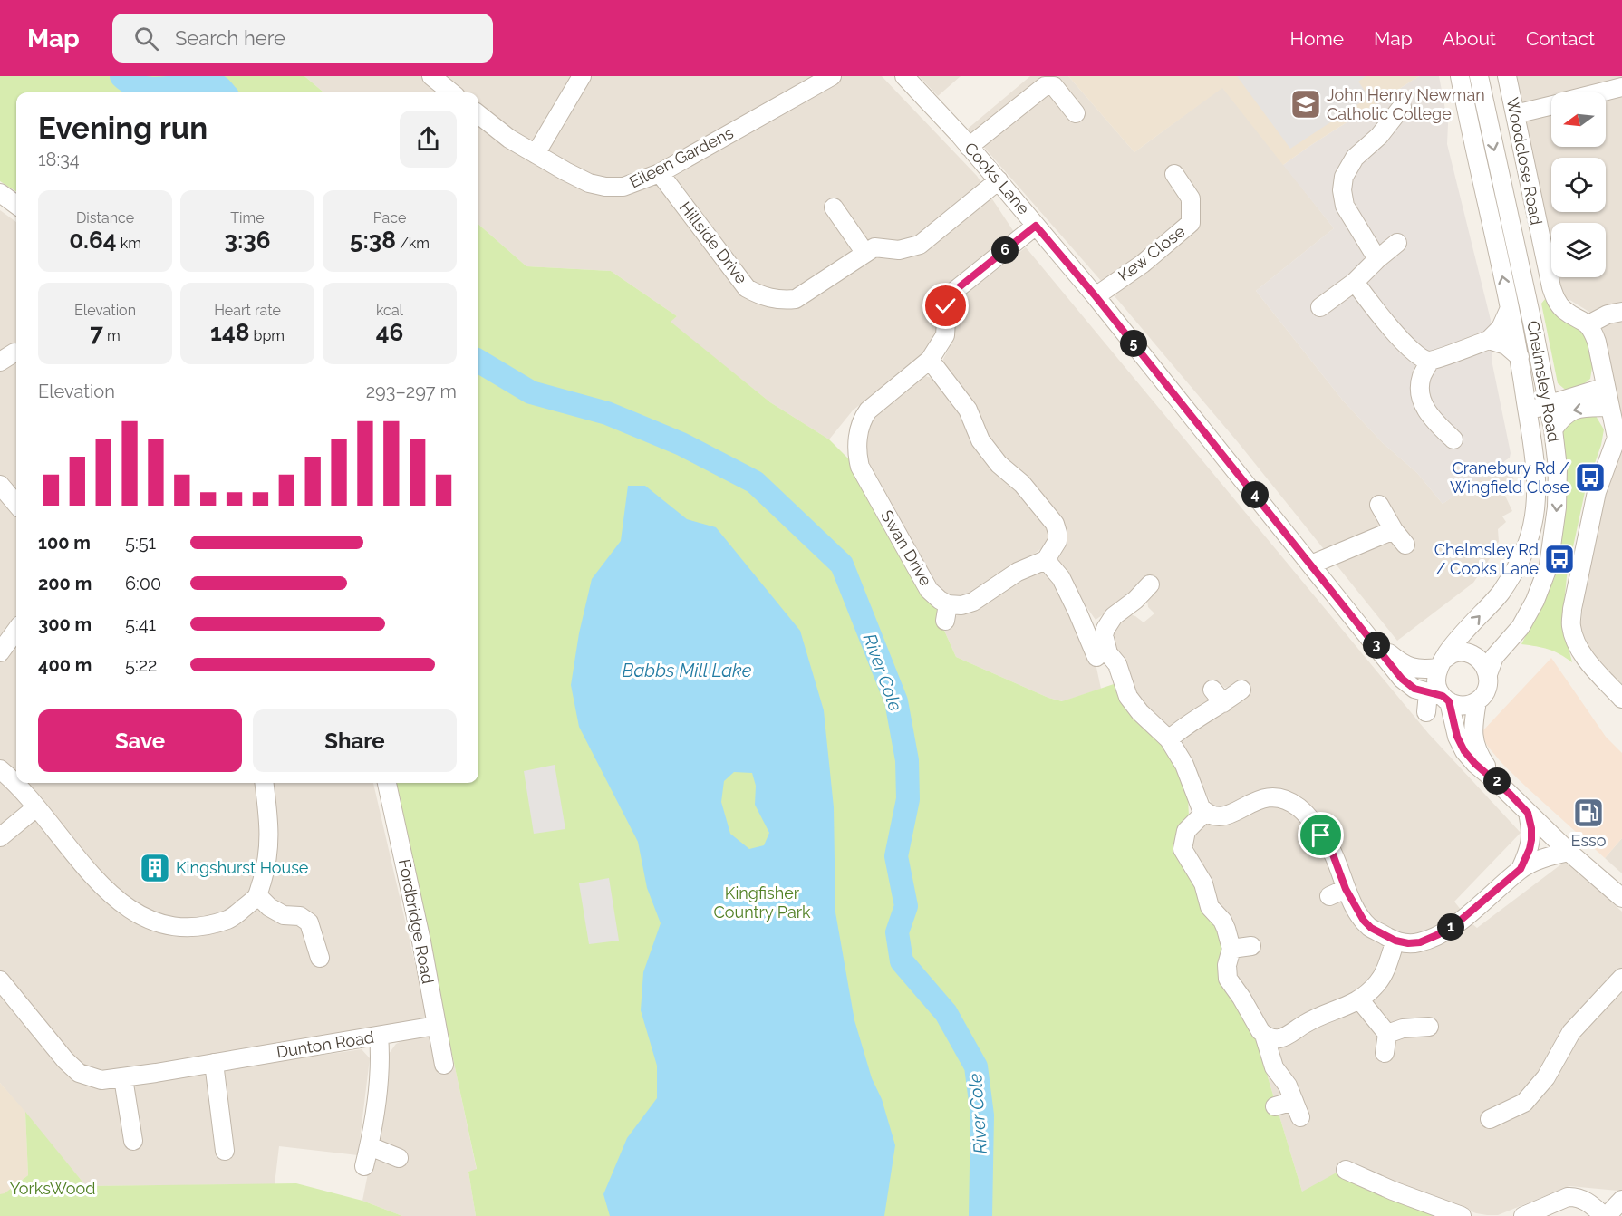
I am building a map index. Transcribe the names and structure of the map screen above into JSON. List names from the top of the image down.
{
  "streets": {
    "street": [
      "Eileen Gardens",
      "Woodclose Road",
      "Cooks Lane",
      "Hillside Drive",
      "Kew Close",
      "Chelmsley Road",
      "Swan Drive",
      "Fordbridge Road",
      "Dunton Road"
    ]
  },
  "crossings": [
    ["Eileen Gardens", "Hillside Drive"],
    ["Cooks Lane", "Hillside Drive"],
    ["Cooks Lane", "Kew Close"],
    ["Cooks Lane", "Chelmsley Road"],
    ["Cooks Lane", "Swan Drive"],
    ["Fordbridge Road", "Dunton Road"]
  ],
  "water": ["Babbs Mill Lake", "River Cole"],
  "parks": ["Kingfisher Country Park", "YorksWood"],
  "places": {
    "school or university": ["John Henry Newman Catholic College"],
    "bus stop": ["Cranebury Rd / Wingfield Close", "Chelmsley Rd / Cooks Lane"],
    "fuel station": ["Esso"],
    "building": ["Kingshurst House"]
  },
  "north": "left",
  "page": {
    "header": "Map",
    "search": "Search here",
    "nav": [
      "Home",
      "Map",
      "About",
      "Contact"
    ],
    "heading": ["Evening run", "18:34"],
    "stats": [
      ["Distance", "0.64 km"],
      ["Time", "3:36"],
      ["Pace", "5:38 /km"],
      ["Elevation", "7 m"],
      ["Heart rate", "148 bpm"],
      ["kcal", "46"]
    ],
    "pins": [
      "6",
      "5",
      "4",
      "3",
      "2",
      "1"
    ],
    "chart": ["Elevation", "293–297 m"],
    "list": [
      {
        "name": "100 m",
        "note": "5:51"
      },
      {
        "name": "200 m",
        "note": "6:00"
      },
      {
        "name": "300 m",
        "note": "5:41"
      },
      {
        "name": "400 m",
        "note": "5:22"
      }
    ],
    "buttons": ["Save", "Share"]
  }
}
